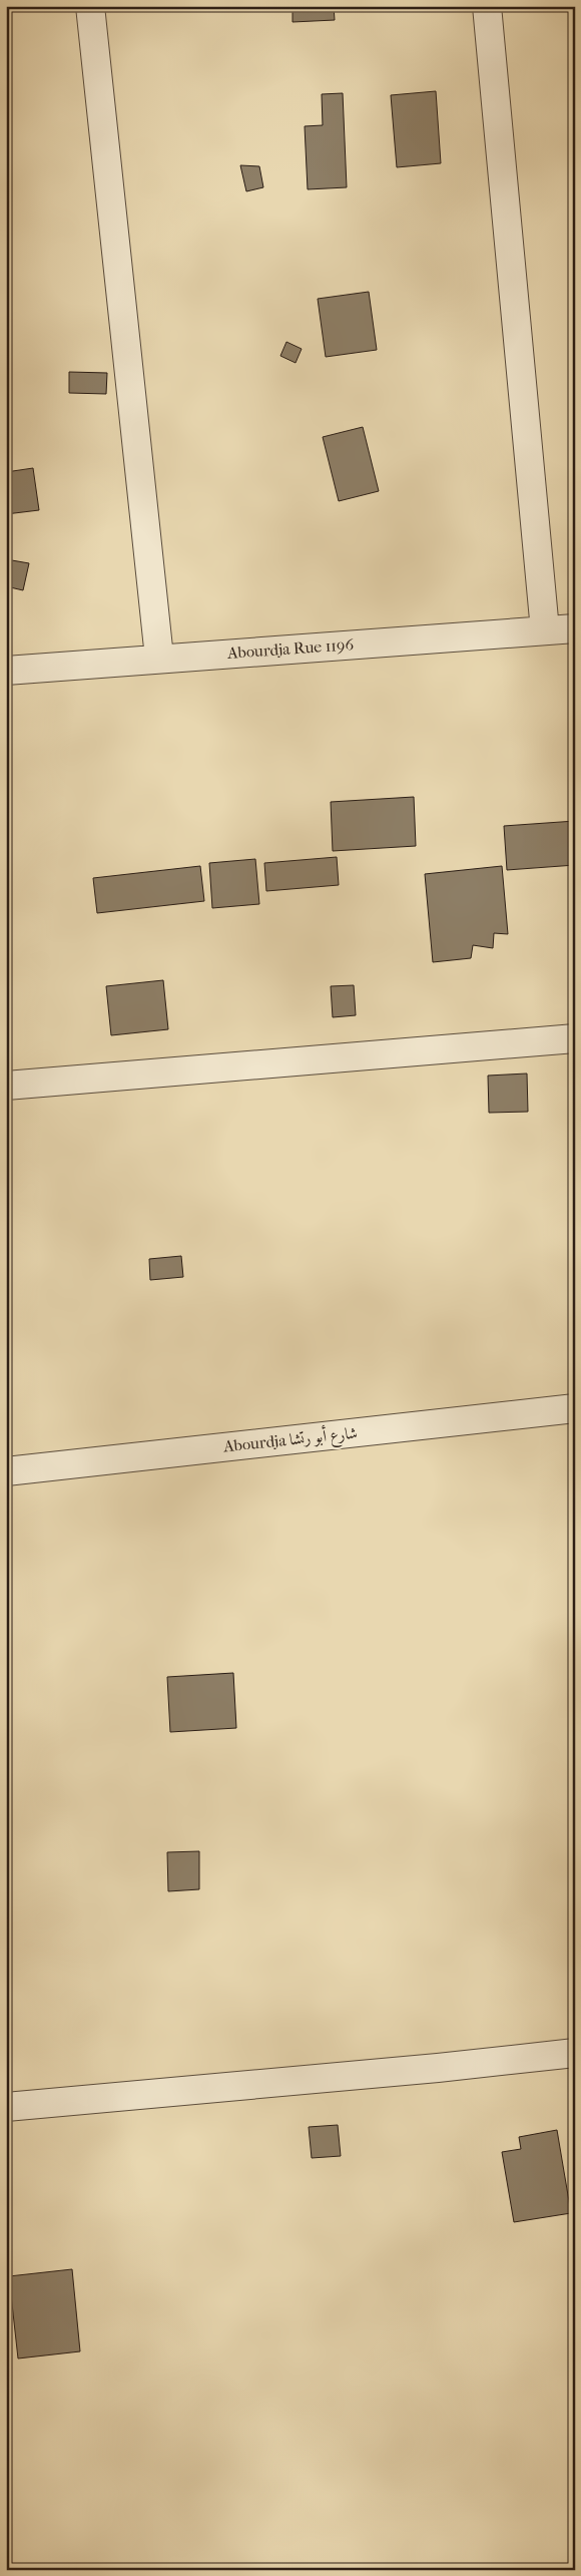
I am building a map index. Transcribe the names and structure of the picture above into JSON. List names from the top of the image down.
{
  "streets": {
    "street": ["Abourdja Rue 1196", "Abourdja شارع أبو رتشا"]
  }
}
